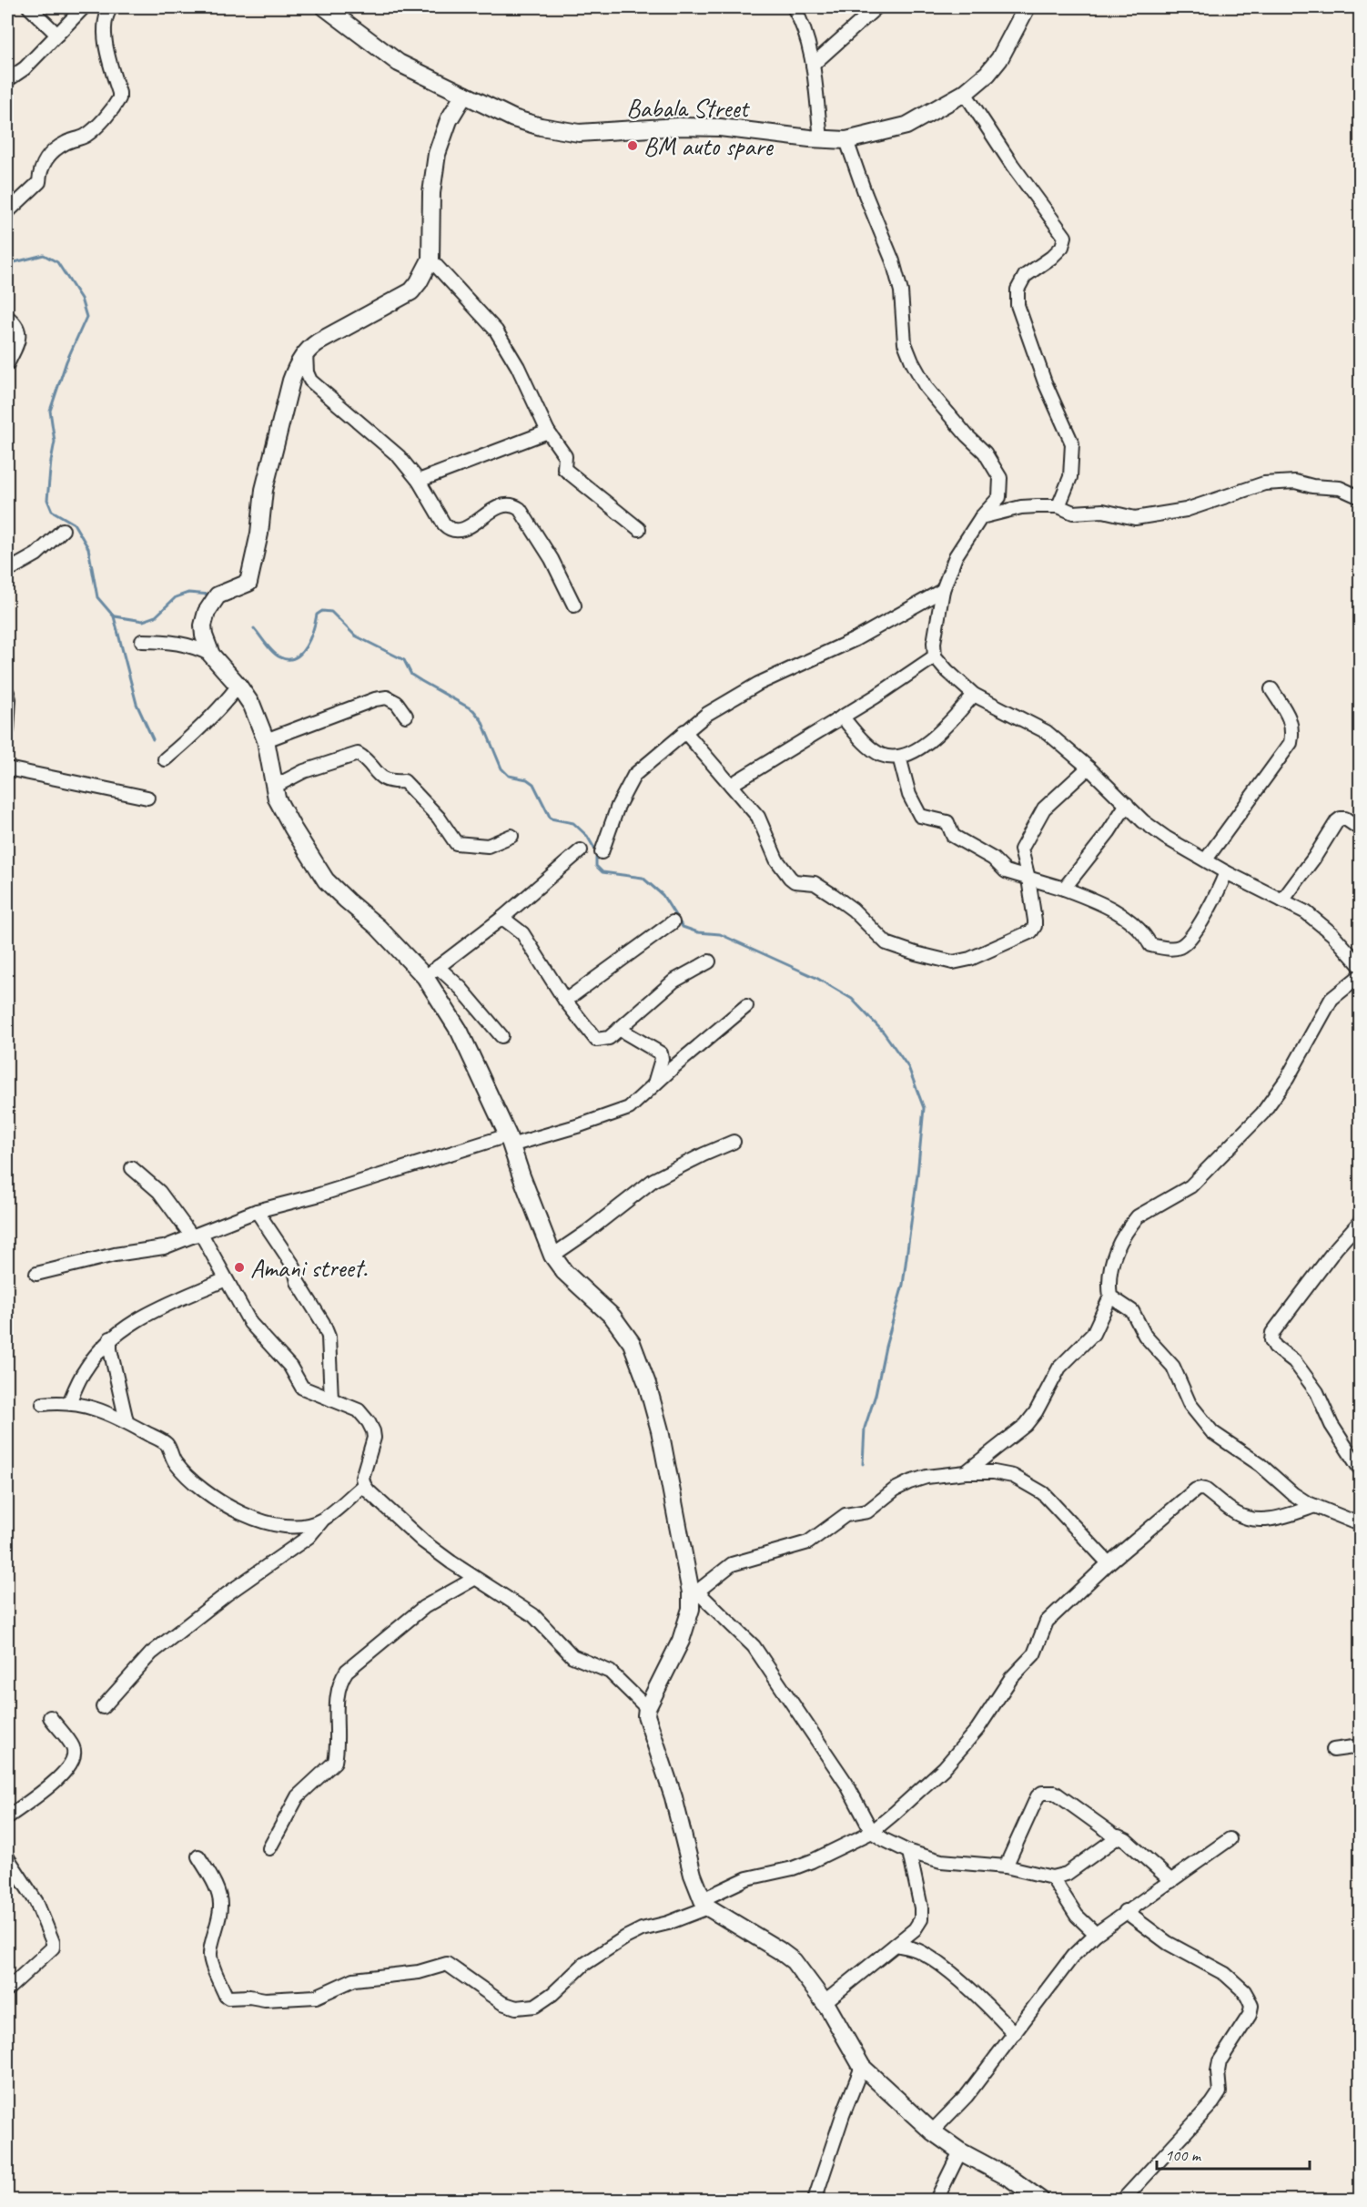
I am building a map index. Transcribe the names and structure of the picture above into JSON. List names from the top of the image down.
{
  "streets": {
    "street": ["Babala Street"]
  },
  "places": ["BM auto spare", "Amani street."],
  "scale_bar": "100 m"
}
